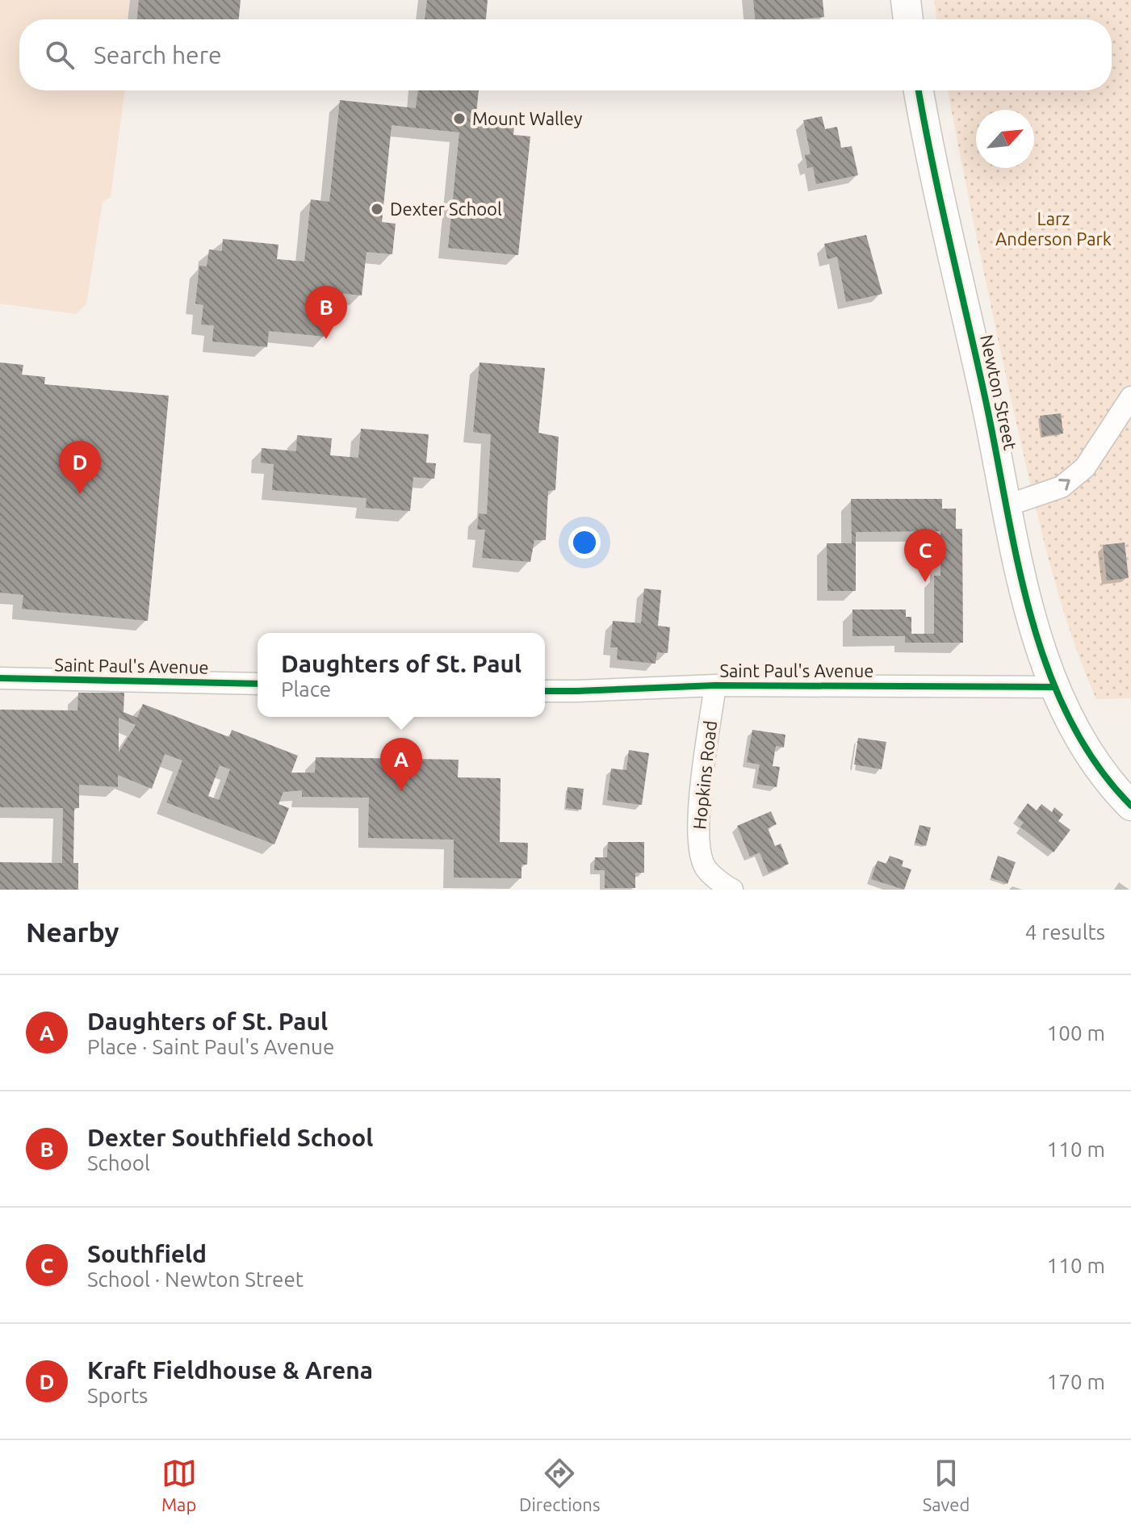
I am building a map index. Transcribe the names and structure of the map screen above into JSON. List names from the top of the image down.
{
  "streets": {
    "street": ["Newton Street", "Saint Paul's Avenue", "Hopkins Road"]
  },
  "crossings": [
    ["Newton Street", "Saint Paul's Avenue"],
    ["Saint Paul's Avenue", "Hopkins Road"]
  ],
  "parks": ["Larz Anderson Park"],
  "places": ["Mount Walley", "Dexter School"],
  "north": "top right",
  "page": {
    "search": "Search here",
    "pins": [
      "B",
      "D",
      "C",
      "A"
    ],
    "popup": ["Daughters of St. Paul", "Place"],
    "heading": ["Nearby", "4 results"],
    "list": [
      {
        "mark": "A",
        "name": "Daughters of St. Paul",
        "note": "Place · Saint Paul's Avenue",
        "value": "100 m"
      },
      {
        "mark": "B",
        "name": "Dexter Southfield School",
        "note": "School",
        "value": "110 m"
      },
      {
        "mark": "C",
        "name": "Southfield",
        "note": "School · Newton Street",
        "value": "110 m"
      },
      {
        "mark": "D",
        "name": "Kraft Fieldhouse & Arena",
        "note": "Sports",
        "value": "170 m"
      }
    ],
    "nav": ["Map", "Directions", "Saved"]
  }
}
